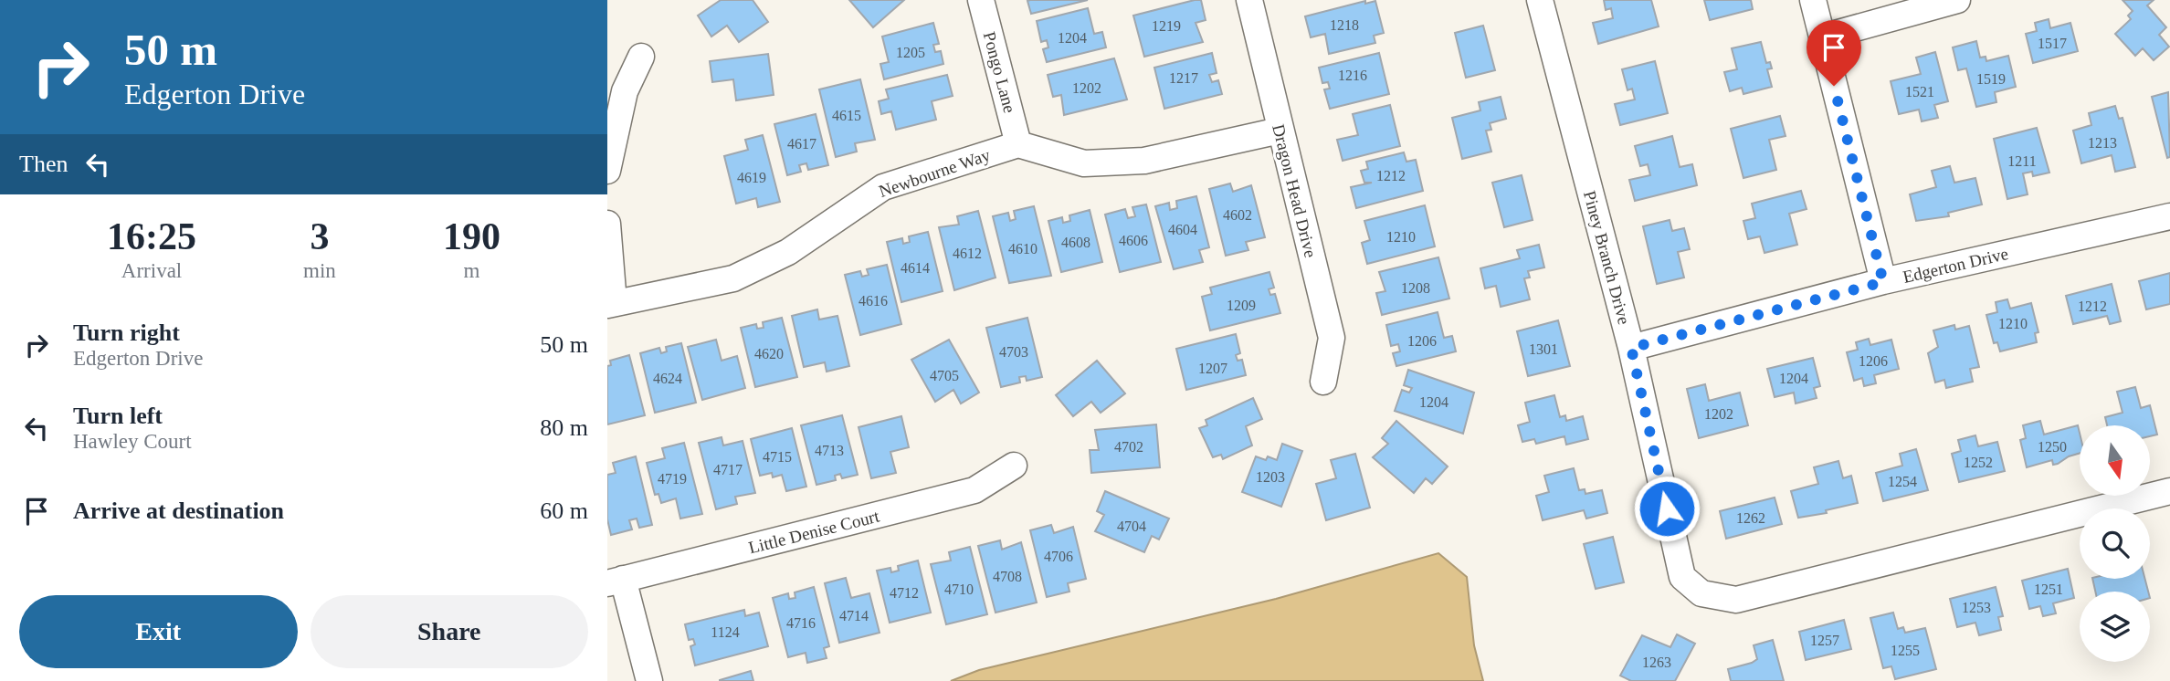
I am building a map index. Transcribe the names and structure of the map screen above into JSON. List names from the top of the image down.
{
  "streets": {
    "street": [
      "Pongo Lane",
      "Newbourne Way",
      "Dragon Head Drive",
      "Piney Branch Drive",
      "Edgerton Drive",
      "Little Denise Court"
    ]
  },
  "crossings": [
    ["Pongo Lane", "Newbourne Way"],
    ["Piney Branch Drive", "Edgerton Drive"]
  ],
  "house_numbers": [
    "1218",
    "1219",
    "1204",
    "1517",
    "1205",
    "1216",
    "1217",
    "1519",
    "1202",
    "1521",
    "4615",
    "1213",
    "4617",
    "1211",
    "1212",
    "4619",
    "4602",
    "4604",
    "1210",
    "4606",
    "4608",
    "4610",
    "4612",
    "4614",
    "1208",
    "4616",
    "1209",
    "1212",
    "1210",
    "1206",
    "1301",
    "4703",
    "4620",
    "1206",
    "1207",
    "4705",
    "4624",
    "1204",
    "1204",
    "1202",
    "4702",
    "1250",
    "4713",
    "4715",
    "1252",
    "4717",
    "1203",
    "4719",
    "1254",
    "1262",
    "4704",
    "4706",
    "4708",
    "4710",
    "1251",
    "4712",
    "1253",
    "4714",
    "4716",
    "1124",
    "1257",
    "1255",
    "1263"
  ],
  "north": "bottom",
  "page": {
    "turn": ["50 m", "Edgerton Drive"],
    "then": "Then",
    "eta": [
      "16:25",
      "Arrival",
      "3",
      "min",
      "190",
      "m"
    ],
    "list": [
      {
        "name": "Turn right",
        "note": "Edgerton Drive",
        "value": "50 m"
      },
      {
        "name": "Turn left",
        "note": "Hawley Court",
        "value": "80 m"
      },
      {
        "name": "Arrive at destination",
        "value": "60 m"
      }
    ],
    "buttons": ["Exit", "Share"]
  }
}
